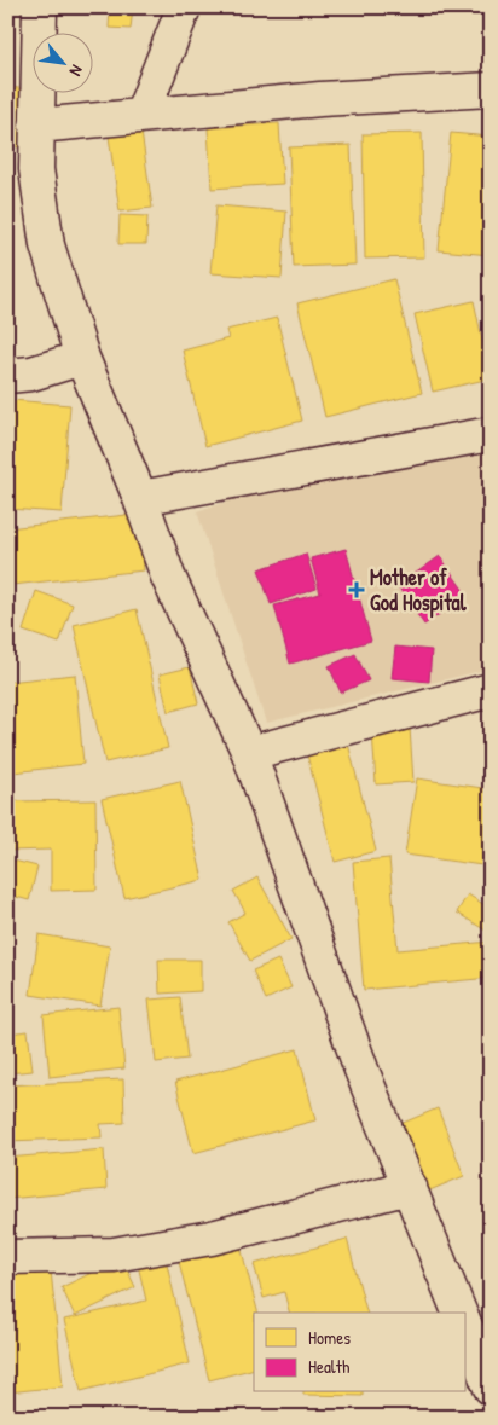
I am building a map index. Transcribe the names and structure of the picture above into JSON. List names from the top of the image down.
{
  "places": {
    "health": ["Mother of God Hospital"]
  },
  "legend": ["Homes", "Health"],
  "north": "bottom right"
}
